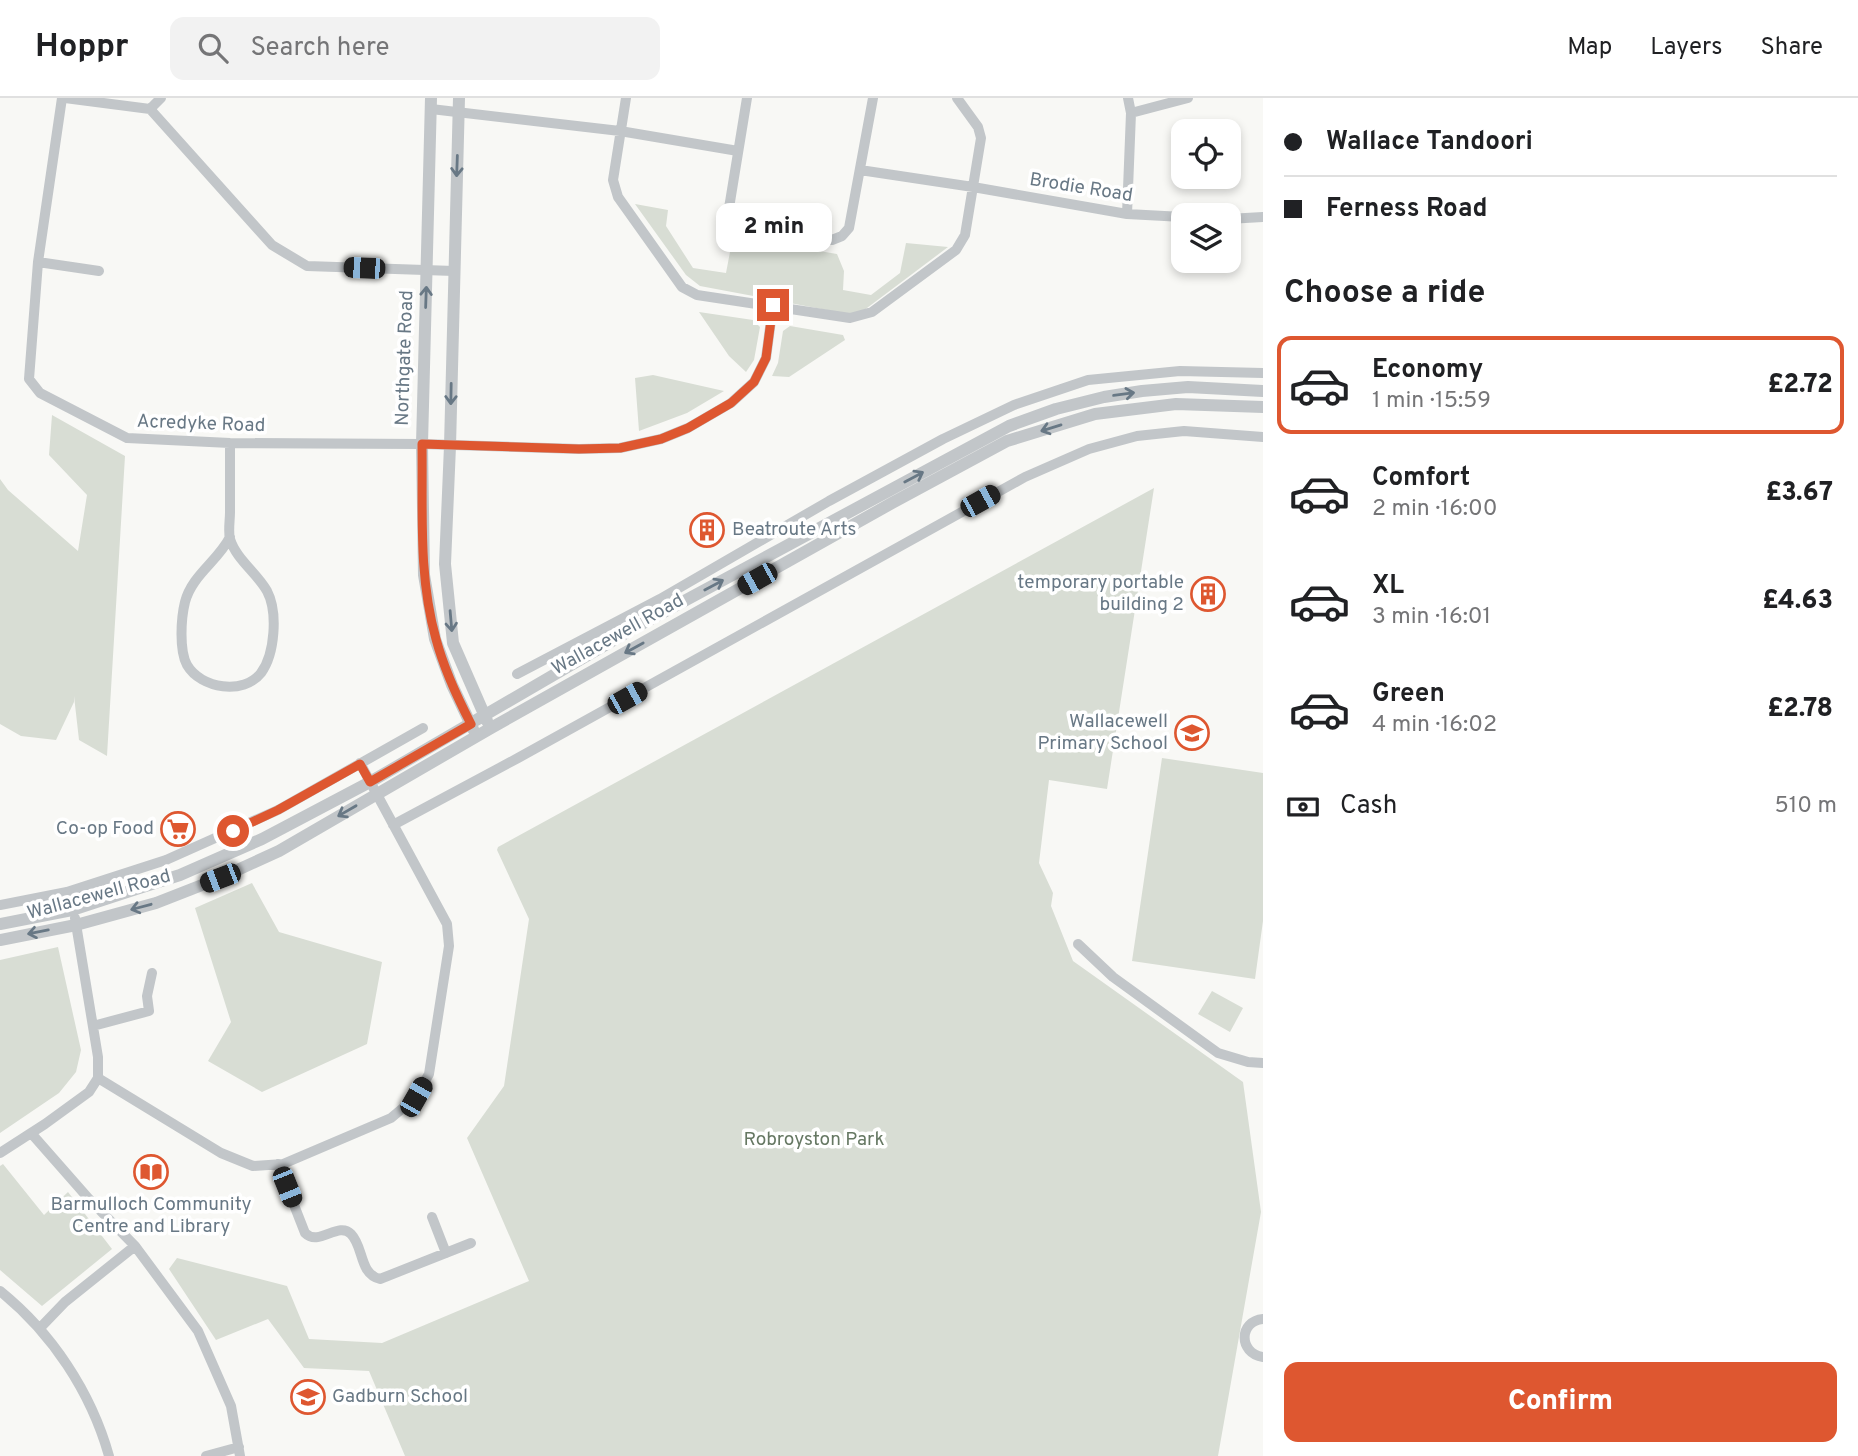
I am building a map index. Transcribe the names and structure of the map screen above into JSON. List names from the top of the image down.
{
  "streets": {
    "street": [
      "Brodie Road",
      "Northgate Road",
      "Acredyke Road",
      "Wallacewell Road"
    ]
  },
  "crossings": [
    ["Northgate Road", "Acredyke Road"],
    ["Northgate Road", "Wallacewell Road"]
  ],
  "parks": ["Robroyston Park"],
  "places": {
    "building": ["Beatroute Arts", "temporary portable building 2"],
    "school or university": ["Wallacewell Primary School", "Gadburn School"],
    "supermarket": ["Co-op Food"],
    "library": ["Barmulloch Community Centre and Library"]
  },
  "page": {
    "header": "Hoppr",
    "search": "Search here",
    "nav": ["Map", "Layers", "Share"],
    "banner": ["Wallace Tandoori", "Ferness Road"],
    "bubble": "2 min",
    "heading": "Choose a ride",
    "list": [
      {
        "name": "Economy",
        "note": "1 min · 15:59",
        "value": "£2.72"
      },
      {
        "name": "Comfort",
        "note": "2 min · 16:00",
        "value": "£3.67"
      },
      {
        "name": "XL",
        "note": "3 min · 16:01",
        "value": "£4.63"
      },
      {
        "name": "Green",
        "note": "4 min · 16:02",
        "value": "£2.78"
      }
    ],
    "pay": ["Cash", "510 m"],
    "buttons": "Confirm"
  }
}
